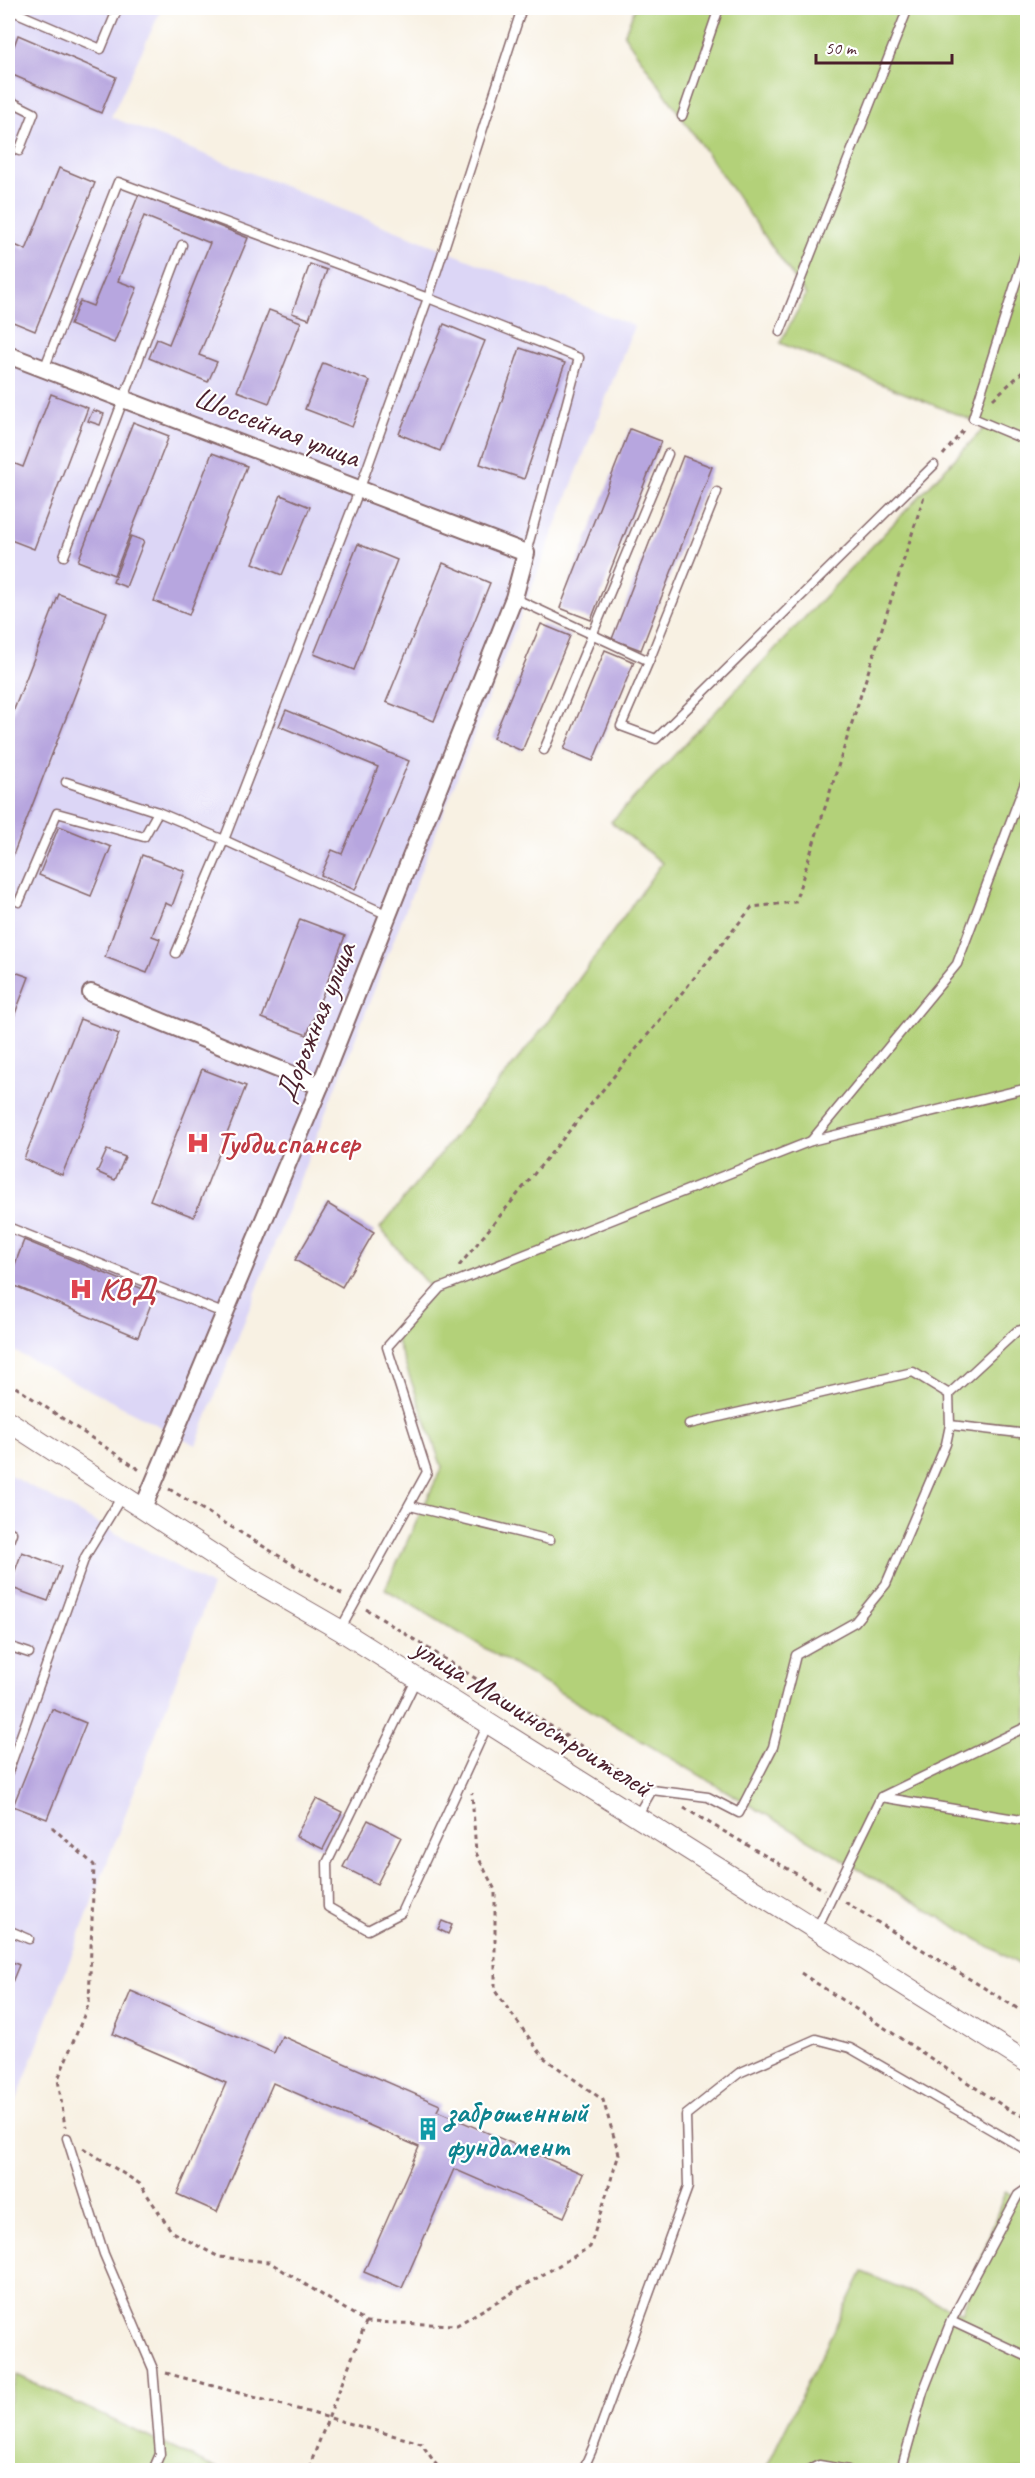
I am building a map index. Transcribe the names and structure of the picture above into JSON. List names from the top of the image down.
{
  "streets": {
    "street": ["Шоссейная улица", "Дорожная улица", "улица Машиностроителей"]
  },
  "crossings": [
    ["Шоссейная улица", "Дорожная улица"],
    ["Дорожная улица", "улица Машиностроителей"]
  ],
  "places": {
    "hospital": ["Тубдиспансер", "КВД"],
    "building": ["заброшенный фундамент"]
  },
  "scale_bar": "50 m"
}
